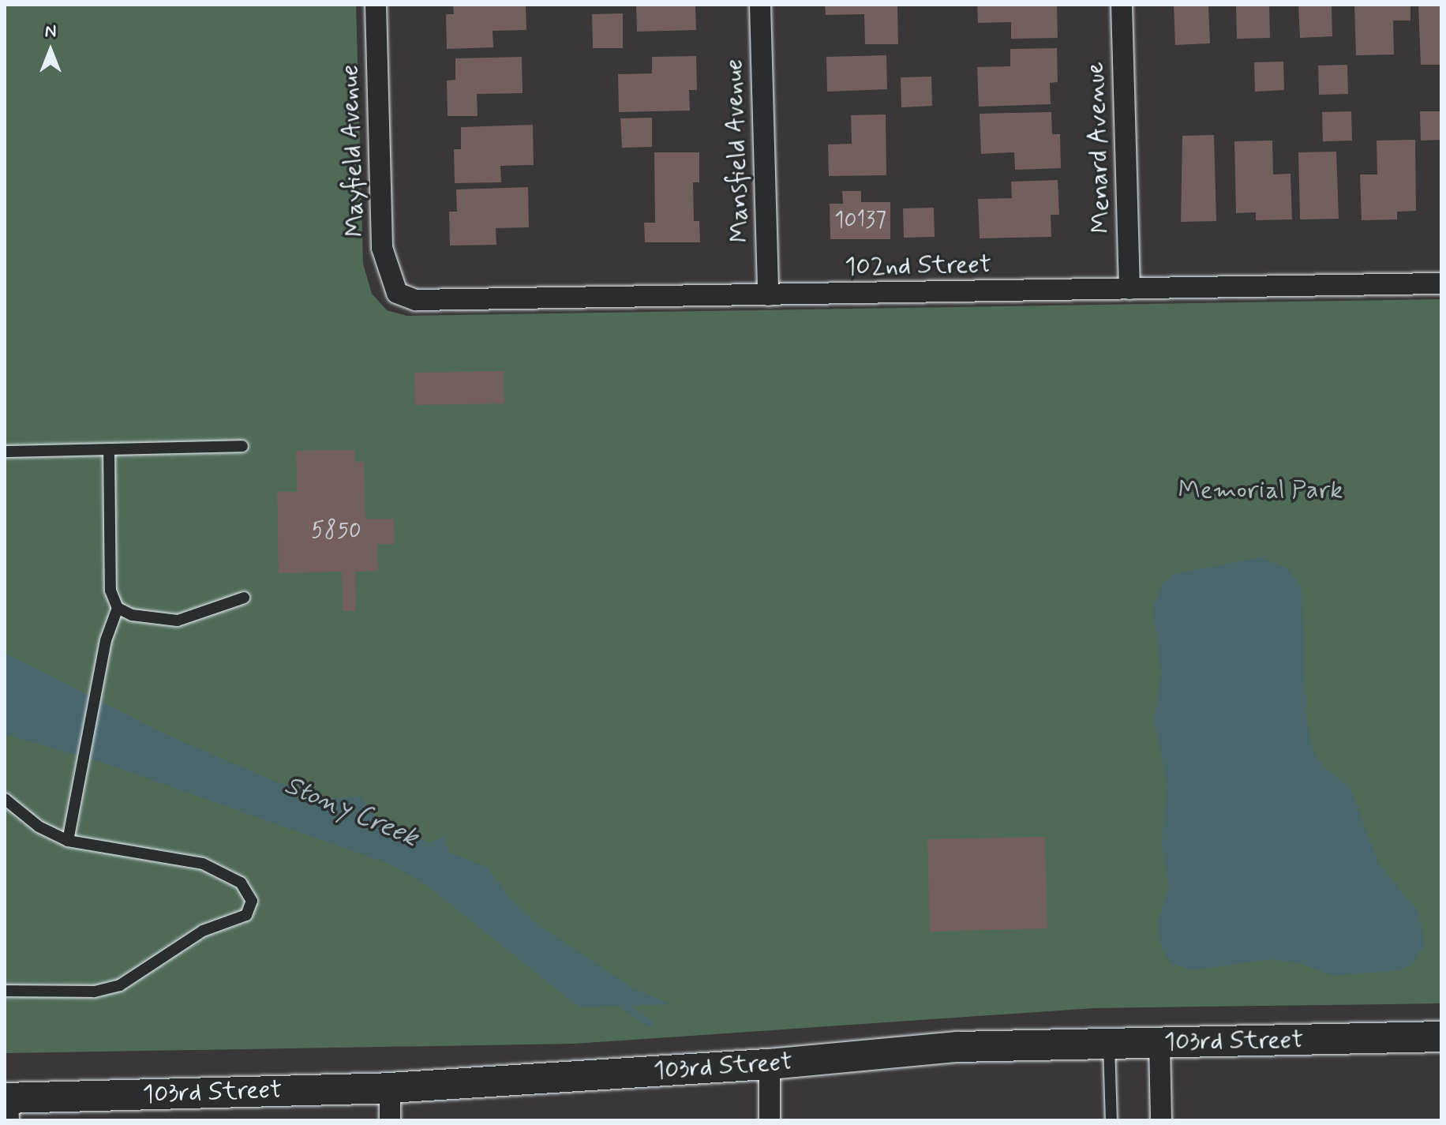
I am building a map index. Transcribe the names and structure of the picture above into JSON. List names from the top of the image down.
{
  "streets": {
    "street": [
      "Menard Avenue",
      "Mayfield Avenue",
      "Mansfield Avenue",
      "102nd Street",
      "103rd Street"
    ]
  },
  "crossings": [
    ["Menard Avenue", "102nd Street"],
    ["Mayfield Avenue", "102nd Street"],
    ["Mansfield Avenue", "102nd Street"]
  ],
  "water": ["Stony Creek"],
  "parks": ["Memorial Park"],
  "house_numbers": ["10137", "5850"],
  "north": "top"
}
